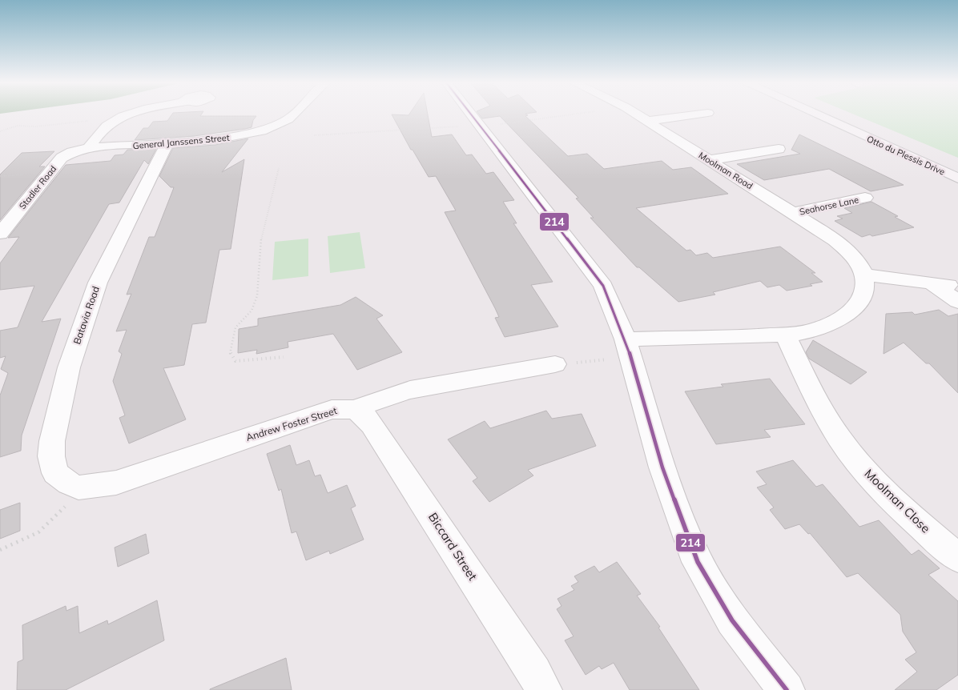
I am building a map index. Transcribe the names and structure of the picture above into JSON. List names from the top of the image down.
{
  "streets": {
    "main road": ["Otto du Plessis Drive"],
    "street": [
      "General Janssens Street",
      "Moolman Road",
      "Stadler Road",
      "Seahorse Lane",
      "Batavia Road",
      "Andrew Foster Street",
      "Moolman Close",
      "Biccard Street"
    ]
  },
  "crossings": [
    ["General Janssens Street", "Stadler Road"],
    ["General Janssens Street", "Batavia Road"],
    ["Moolman Road", "Seahorse Lane"],
    ["Batavia Road", "Andrew Foster Street"],
    ["Andrew Foster Street", "Biccard Street"]
  ],
  "lines": ["transit line 214"]
}
